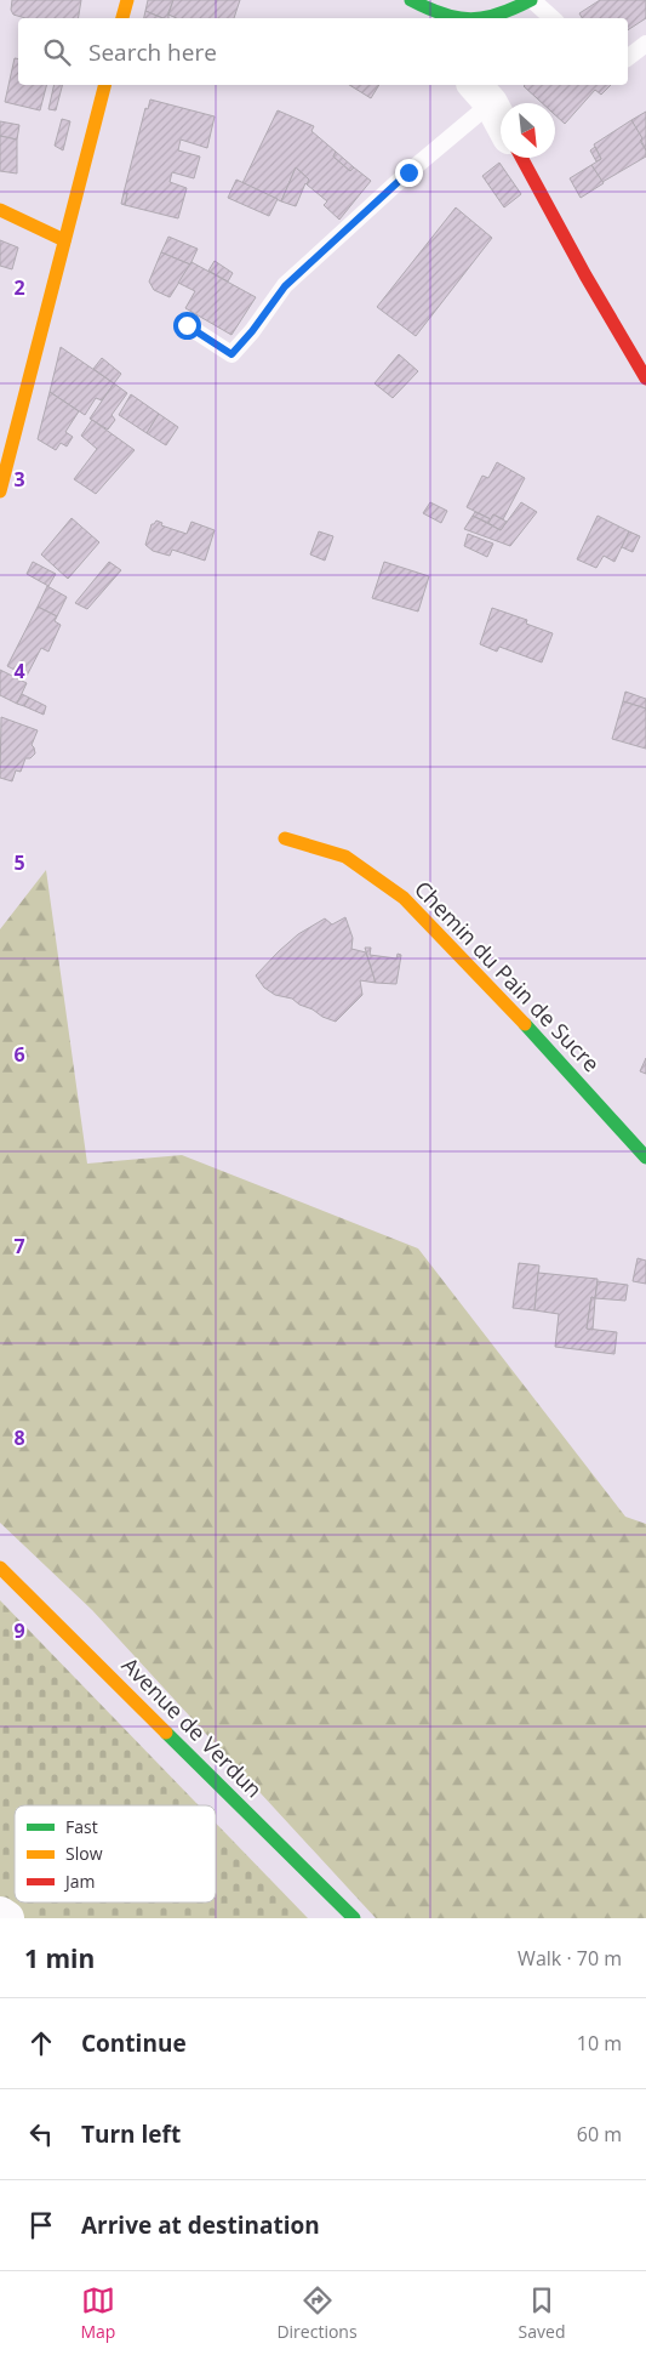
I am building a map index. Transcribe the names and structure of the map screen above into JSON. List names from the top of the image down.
{
  "streets": {
    "main road": ["Chemin du Pain de Sucre", "Avenue de Verdun"]
  },
  "legend": ["Fast", "Slow", "Jam"],
  "north": "bottom right",
  "page": {
    "search": "Search here",
    "heading": ["1 min", "Walk · 70 m"],
    "list": [
      ["Continue", "10 m"],
      ["Turn left", "60 m"],
      "Arrive at destination"
    ],
    "nav": ["Map", "Directions", "Saved"]
  },
  "grid": {
    "rows": [
      "2",
      "3",
      "4",
      "5",
      "6",
      "7",
      "8",
      "9"
    ]
  }
}
